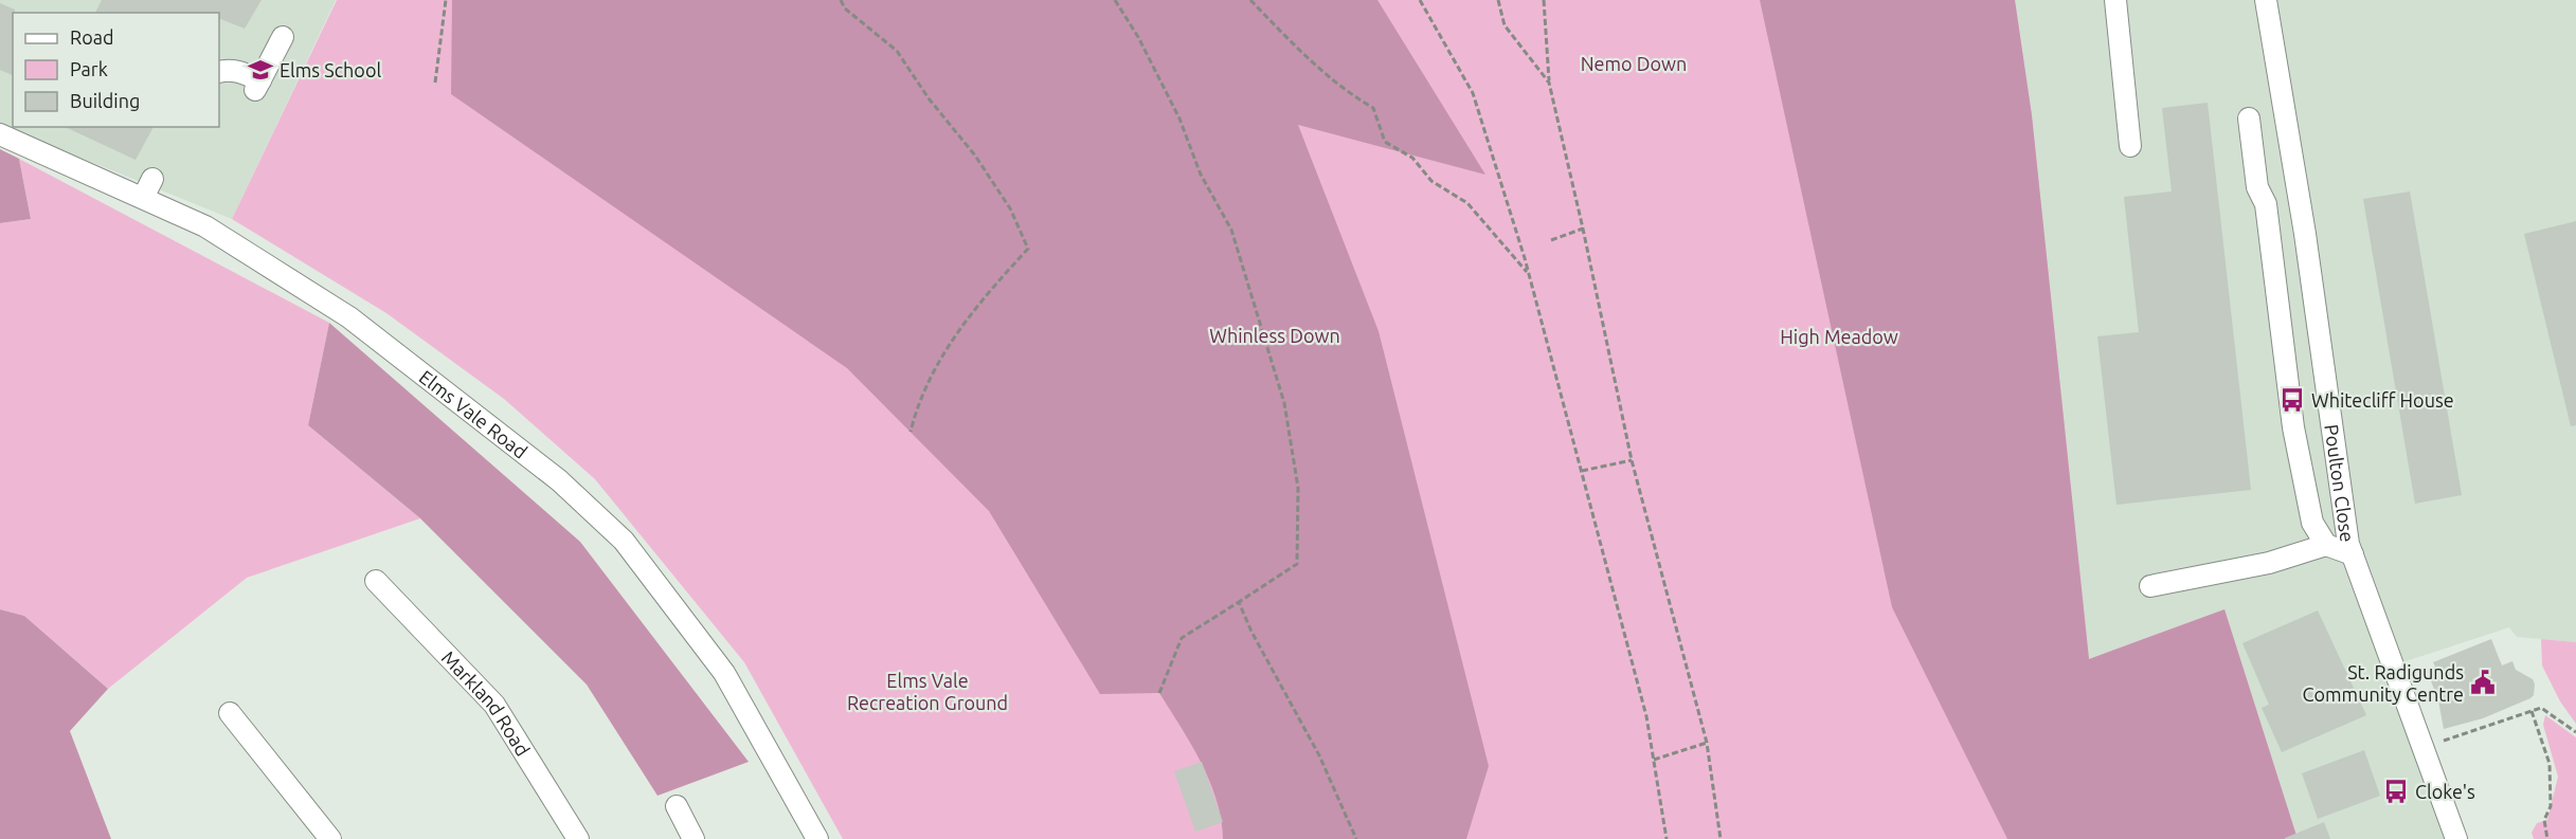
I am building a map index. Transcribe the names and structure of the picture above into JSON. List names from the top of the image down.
{
  "streets": {
    "street": ["Elms Vale Road", "Poulton Close", "Markland Road"]
  },
  "parks": [
    "Nemo Down",
    "Whinless Down",
    "High Meadow",
    "Elms Vale Recreation Ground"
  ],
  "places": {
    "school or university": ["Elms School"],
    "bus stop": ["Whitecliff House", "Cloke's"],
    "public building": ["St. Radigunds Community Centre"]
  },
  "legend": ["Road", "Park", "Building"]
}
